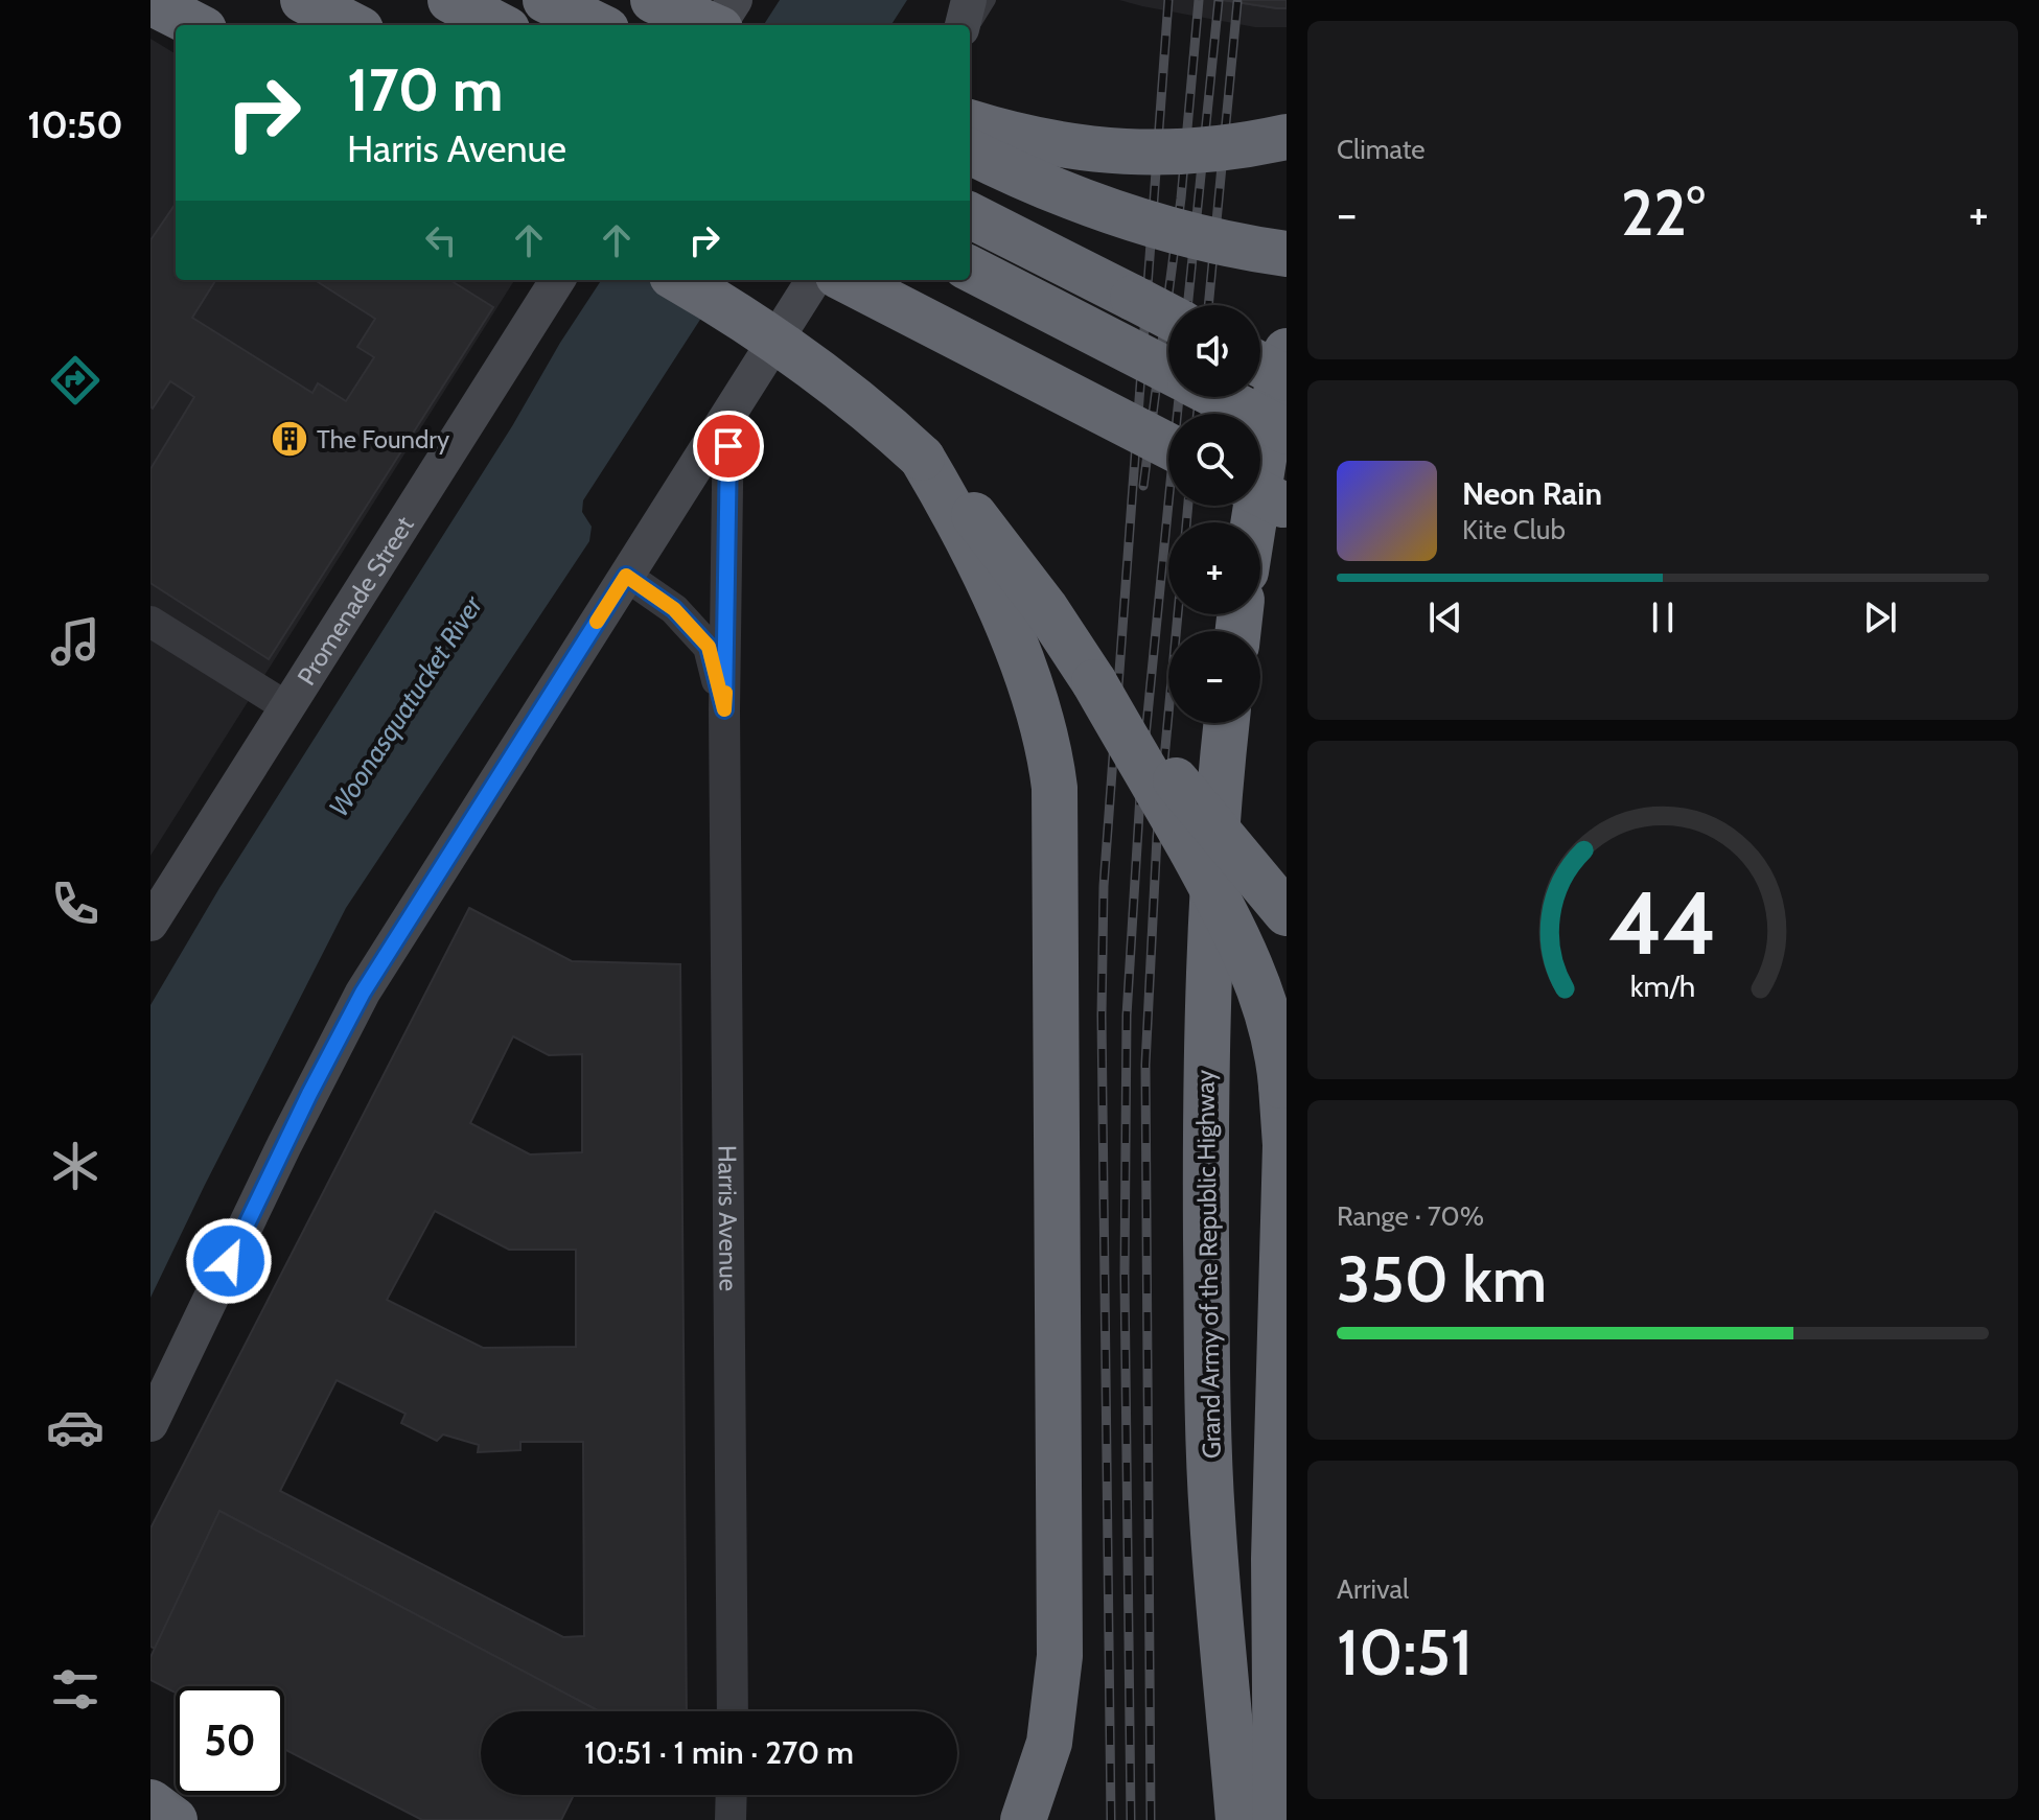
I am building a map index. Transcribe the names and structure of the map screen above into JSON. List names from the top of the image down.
{
  "streets": {
    "highway": ["Grand Army of the Republic Highway"],
    "main road": ["Promenade Street"],
    "street": ["Harris Avenue"]
  },
  "water": ["Woonasquatucket River"],
  "places": {
    "building": ["The Foundry"]
  },
  "page": {
    "tabs": "10:50",
    "tile": [
      "Climate",
      ["Range · 70%", "350 km"],
      ["Arrival", "10:51"]
    ],
    "turn": ["170 m", "Harris Avenue"],
    "heat": ["−", "22°", "+"],
    "map_buttons": ["+", "−"],
    "song": ["Neon Rain", "Kite Club"],
    "limit": "50",
    "trip": "10:51 · 1 min · 270 m",
    "gauge": ["44", "km/h"]
  }
}
